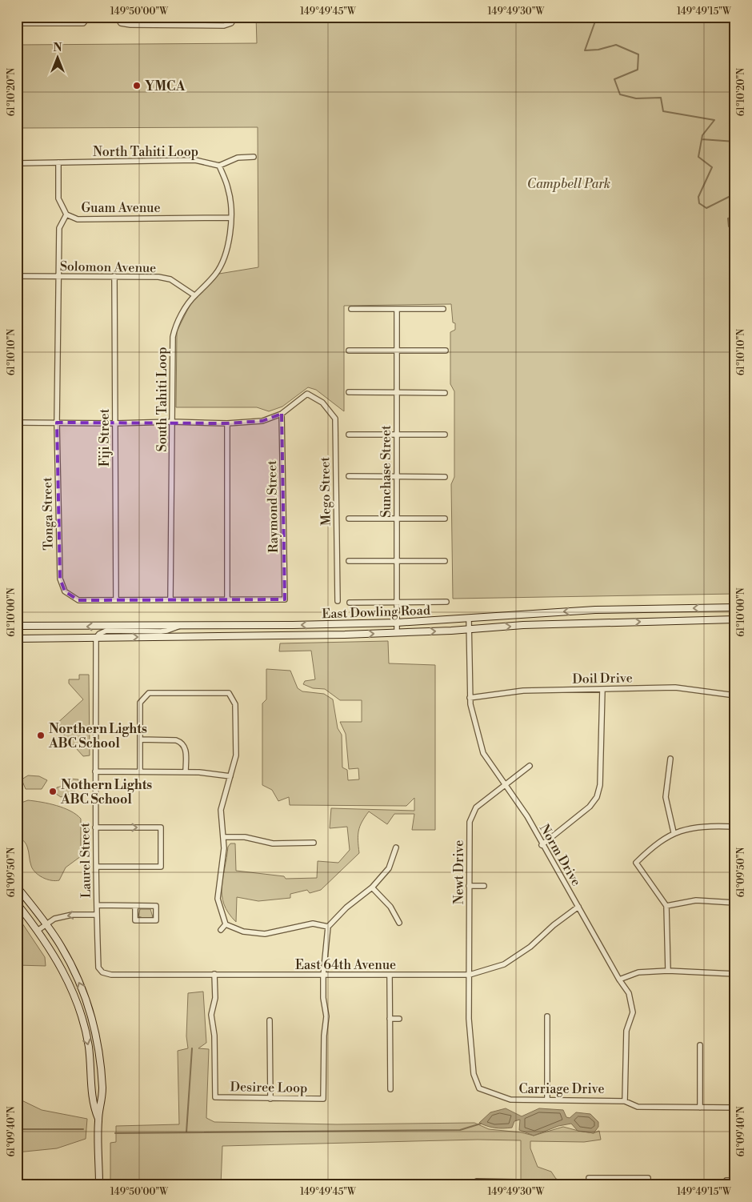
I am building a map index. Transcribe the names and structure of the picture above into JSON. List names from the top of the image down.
{
  "streets": {
    "main road": ["East Dowling Road"],
    "street": [
      "North Tahiti Loop",
      "Guam Avenue",
      "Solomon Avenue",
      "South Tahiti Loop",
      "Fiji Street",
      "Sunchase Street",
      "Mego Street",
      "Raymond Street",
      "Tonga Street",
      "Doil Drive",
      "Norm Drive",
      "Laurel Street",
      "Newt Drive",
      "East 64th Avenue",
      "Desiree Loop",
      "Carriage Drive"
    ]
  },
  "crossings": [
    ["North Tahiti Loop", "Guam Avenue"],
    ["Guam Avenue", "South Tahiti Loop"],
    ["Guam Avenue", "Tonga Street"],
    ["Solomon Avenue", "South Tahiti Loop"],
    ["Solomon Avenue", "Fiji Street"],
    ["Solomon Avenue", "Tonga Street"],
    ["South Tahiti Loop", "Tonga Street"],
    ["Fiji Street", "Tonga Street"],
    ["Sunchase Street", "East Dowling Road"],
    ["Mego Street", "Raymond Street"],
    ["Raymond Street", "Tonga Street"],
    ["East Dowling Road", "Norm Drive"],
    ["East Dowling Road", "Laurel Street"],
    ["Doil Drive", "Norm Drive"],
    ["Norm Drive", "Newt Drive"],
    ["Norm Drive", "East 64th Avenue"],
    ["Norm Drive", "Carriage Drive"],
    ["Laurel Street", "East 64th Avenue"],
    ["Newt Drive", "East 64th Avenue"],
    ["Newt Drive", "Carriage Drive"],
    ["East 64th Avenue", "Desiree Loop"],
    ["East 64th Avenue", "Carriage Drive"]
  ],
  "parks": ["Campbell Park"],
  "places": ["YMCA", "Northern Lights ABC School", "Nothern Lights ABC School"],
  "north": "top",
  "coordinates": [
    "149°50'00\"W",
    "149°49'45\"W",
    "149°49'30\"W",
    "149°49'15\"W",
    "61°10'20\"N",
    "61°10'10\"N",
    "61°10'00\"N",
    "61°09'50\"N",
    "61°09'40\"N"
  ]
}
